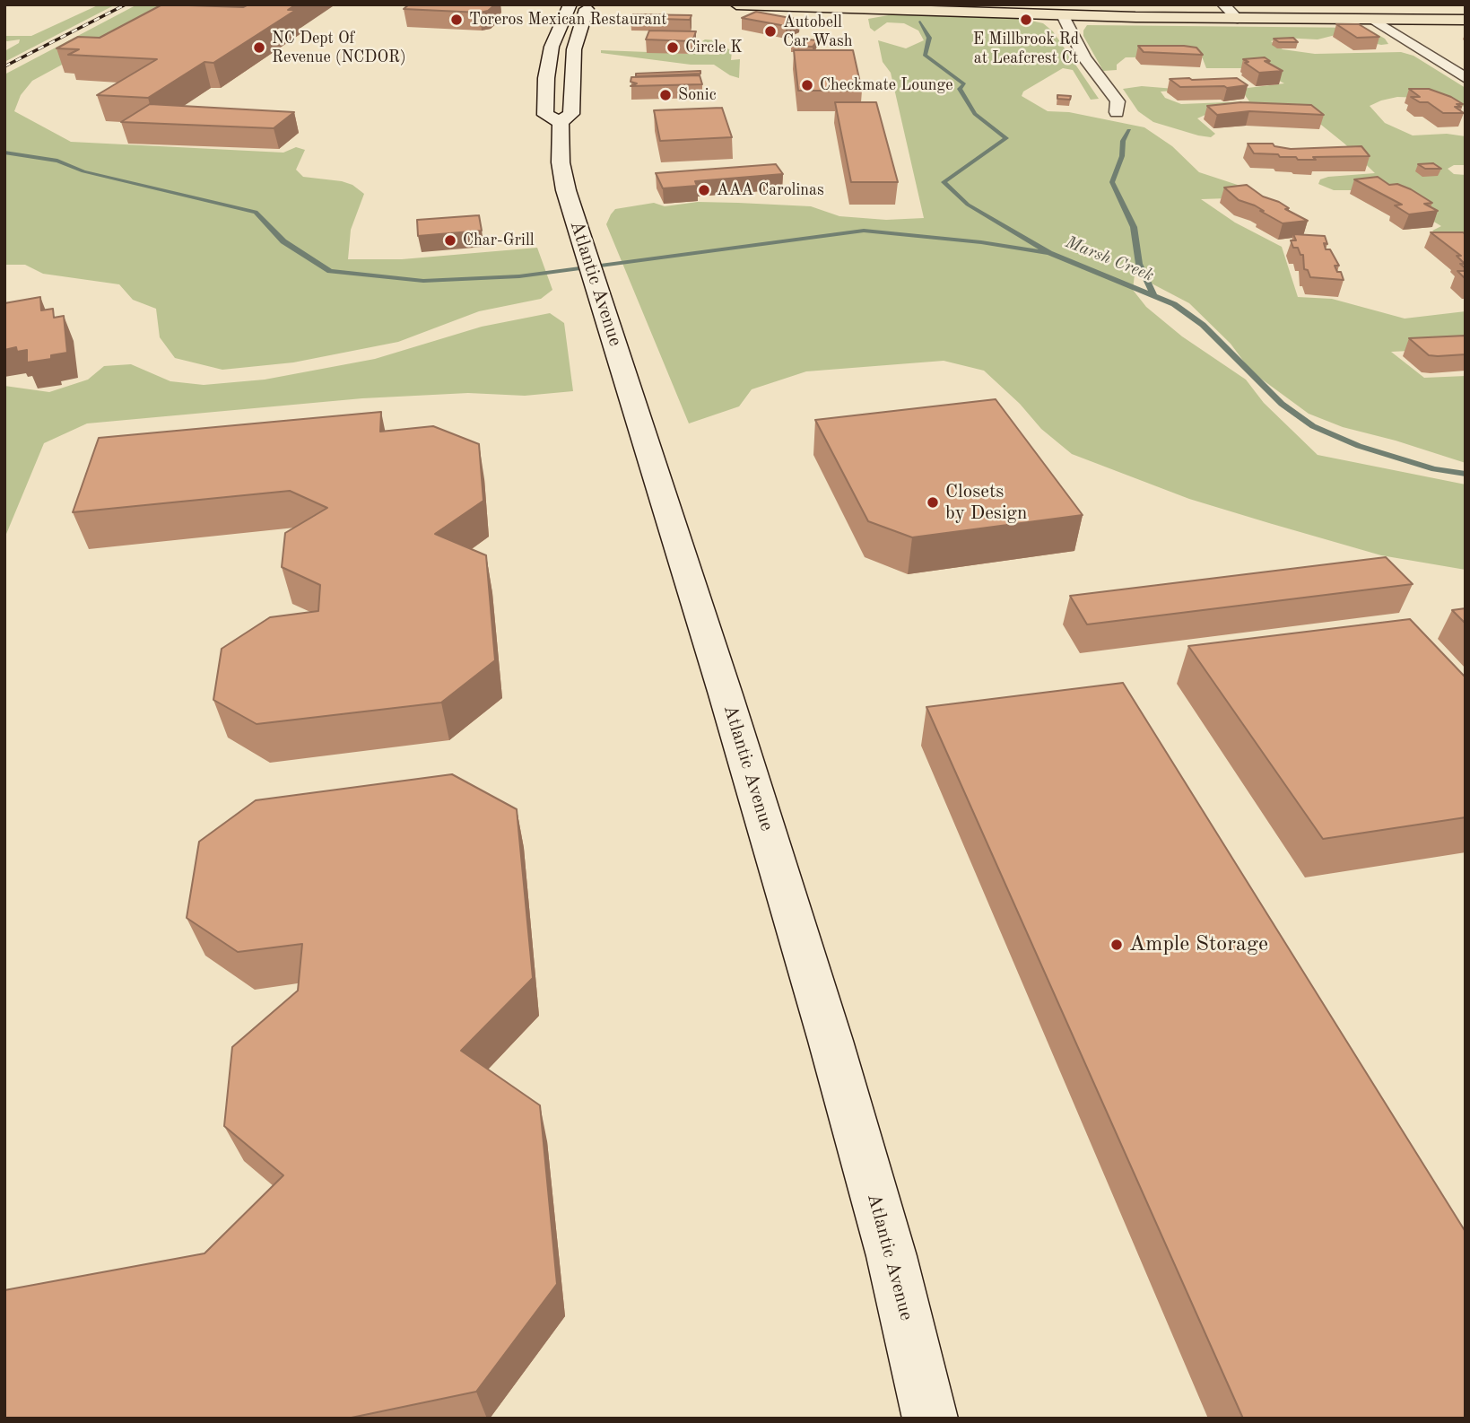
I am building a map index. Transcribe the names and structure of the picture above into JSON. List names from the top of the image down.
{
  "streets": {
    "main road": ["Atlantic Avenue"]
  },
  "water": ["Marsh Creek"],
  "places": [
    "Toreros Mexican Restaurant",
    "E Millbrook Rd at Leafcrest Ct",
    "Autobell Car Wash",
    "NC Dept Of Revenue (NCDOR)",
    "Circle K",
    "Checkmate Lounge",
    "Sonic",
    "AAA Carolinas",
    "Char-Grill",
    "Closets by Design",
    "Ample Storage"
  ]
}
